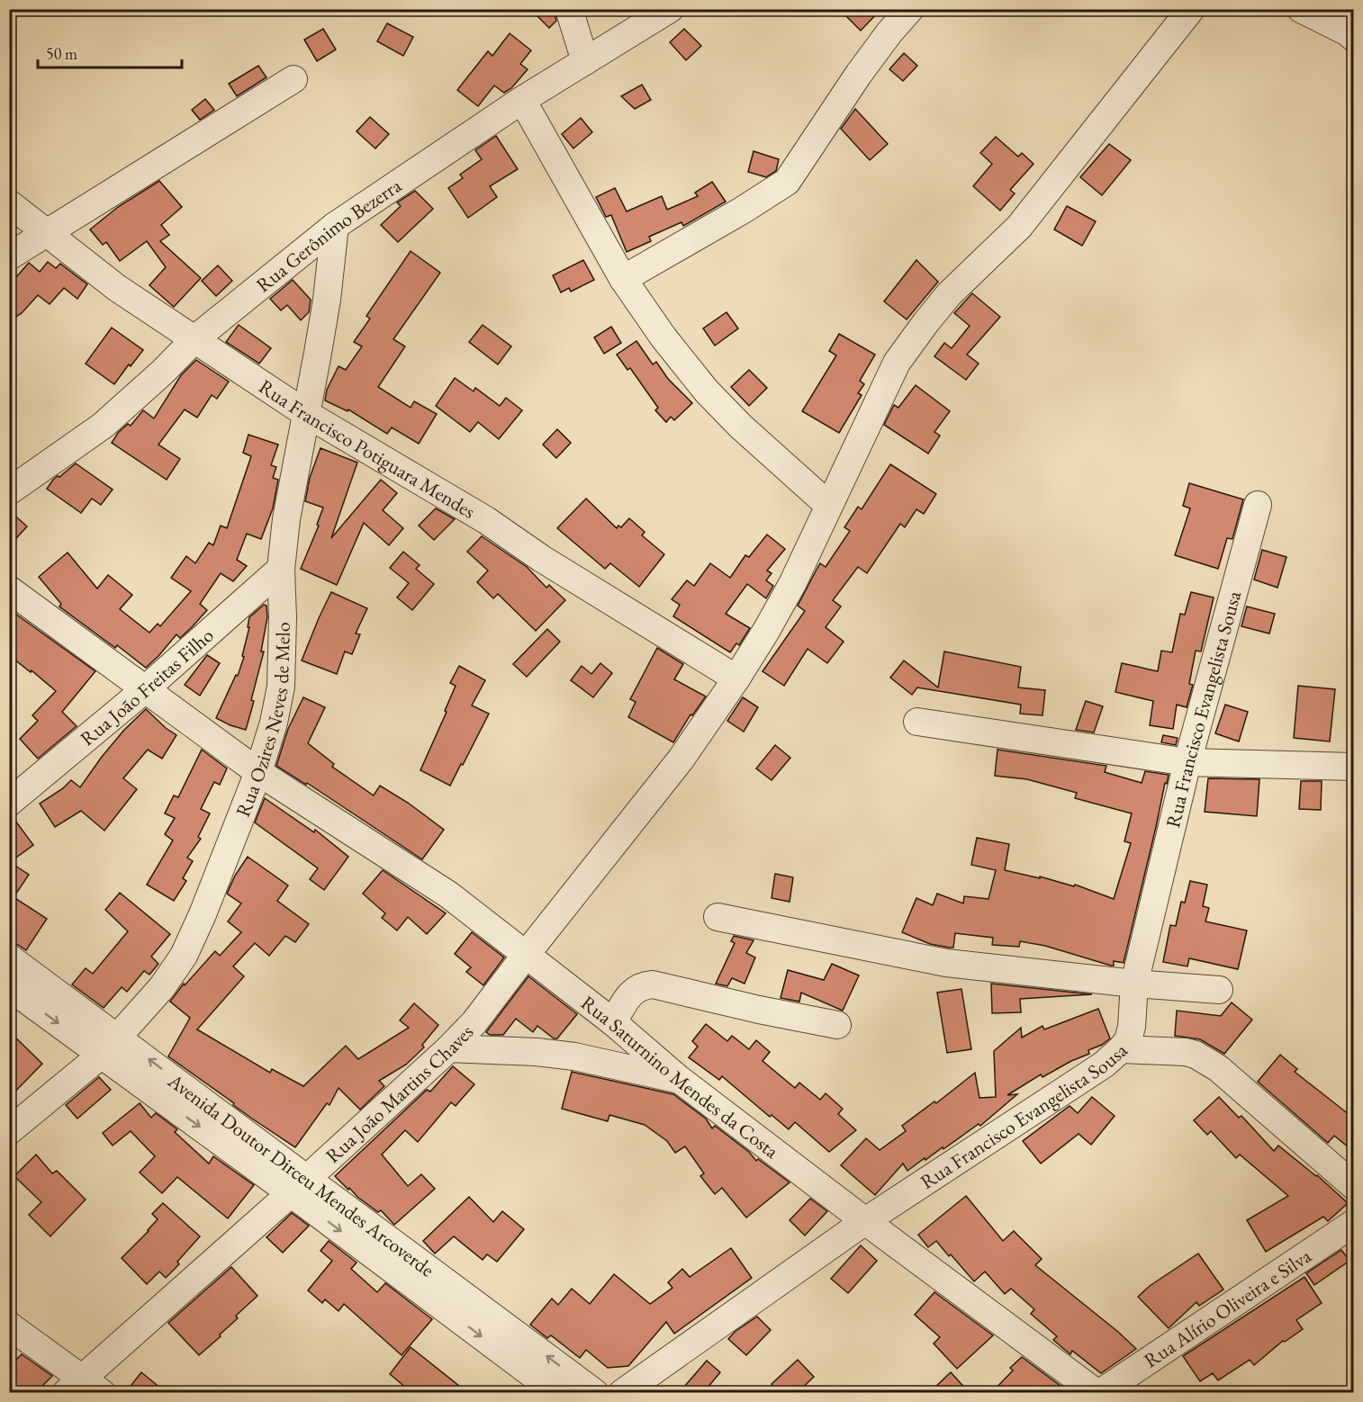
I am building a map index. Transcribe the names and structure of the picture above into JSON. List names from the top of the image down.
{
  "streets": {
    "street": [
      "Rua Gerônimo Bezerra",
      "Rua Francisco Potiguara Mendes",
      "Rua João Freitas Filho",
      "Rua Francisco Evangelista Sousa",
      "Rua Ozires Neves de Melo",
      "Rua Saturnino Mendes da Costa",
      "Rua João Martins Chaves",
      "Avenida Doutor Dirceu Mendes Arcoverde",
      "Rua Alírio Oliveira e Silva"
    ]
  },
  "crossings": [
    ["Rua Gerônimo Bezerra", "Rua Francisco Potiguara Mendes"],
    ["Rua Gerônimo Bezerra", "Rua Ozires Neves de Melo"],
    ["Rua Francisco Potiguara Mendes", "Rua Ozires Neves de Melo"],
    ["Rua Francisco Potiguara Mendes", "Rua João Martins Chaves"],
    ["Rua João Freitas Filho", "Rua Ozires Neves de Melo"],
    ["Rua João Freitas Filho", "Rua Saturnino Mendes da Costa"],
    ["Rua Francisco Evangelista Sousa", "Rua Saturnino Mendes da Costa"],
    ["Rua Ozires Neves de Melo", "Rua Saturnino Mendes da Costa"],
    ["Rua Ozires Neves de Melo", "Avenida Doutor Dirceu Mendes Arcoverde"],
    ["Rua Saturnino Mendes da Costa", "Rua João Martins Chaves"],
    ["Rua João Martins Chaves", "Avenida Doutor Dirceu Mendes Arcoverde"]
  ],
  "scale_bar": "50 m"
}
